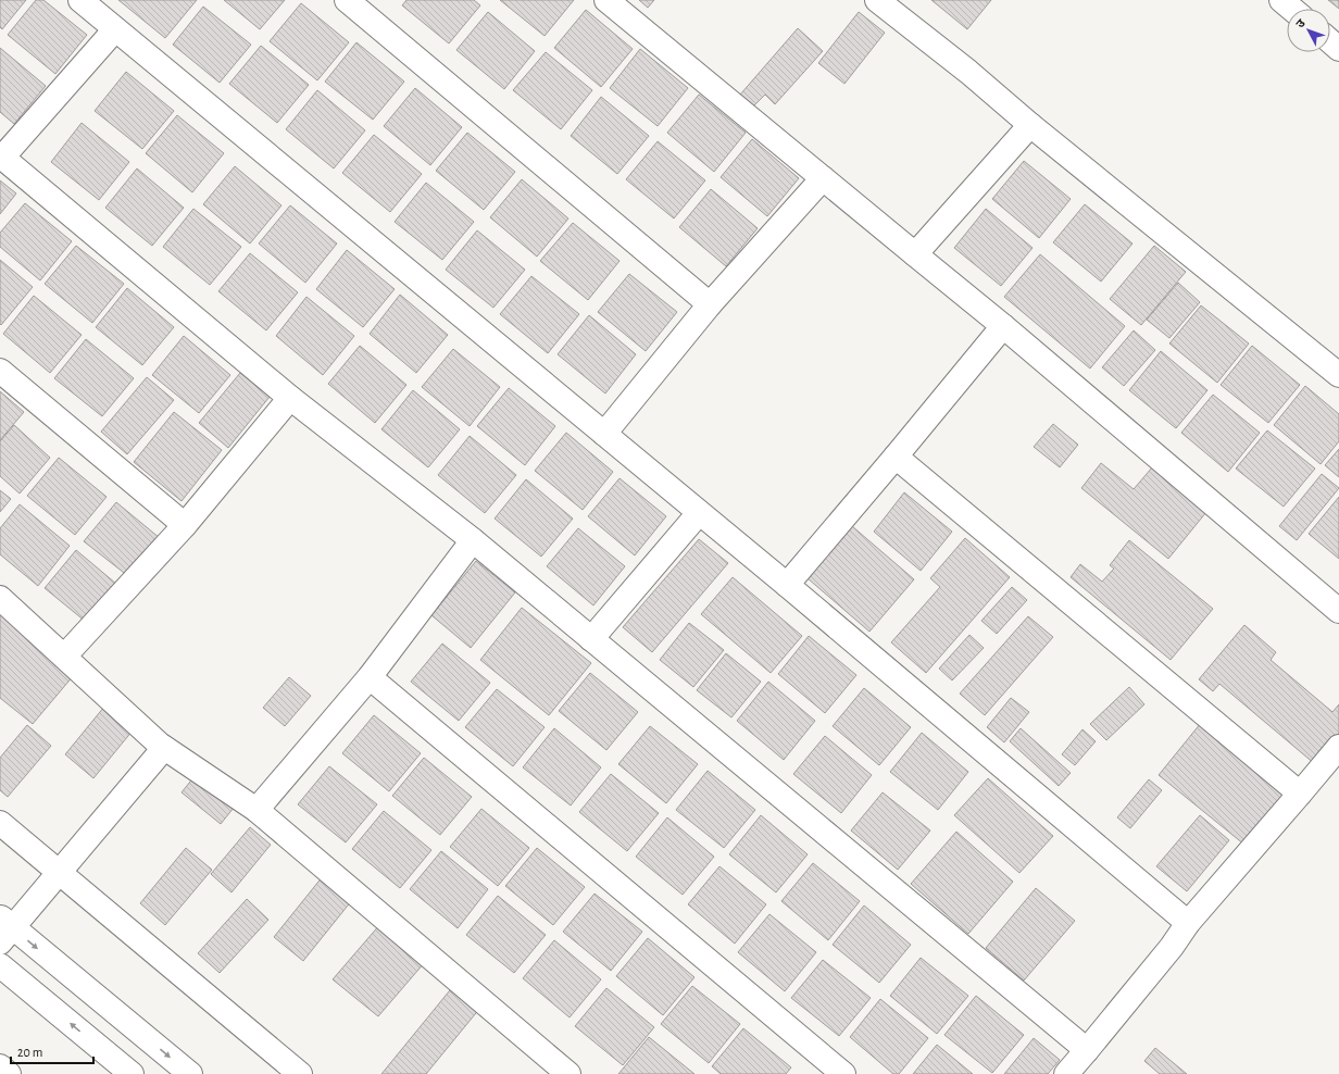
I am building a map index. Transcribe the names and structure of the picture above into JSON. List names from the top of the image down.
{
  "scale_bar": "20 m",
  "north": "top left"
}
